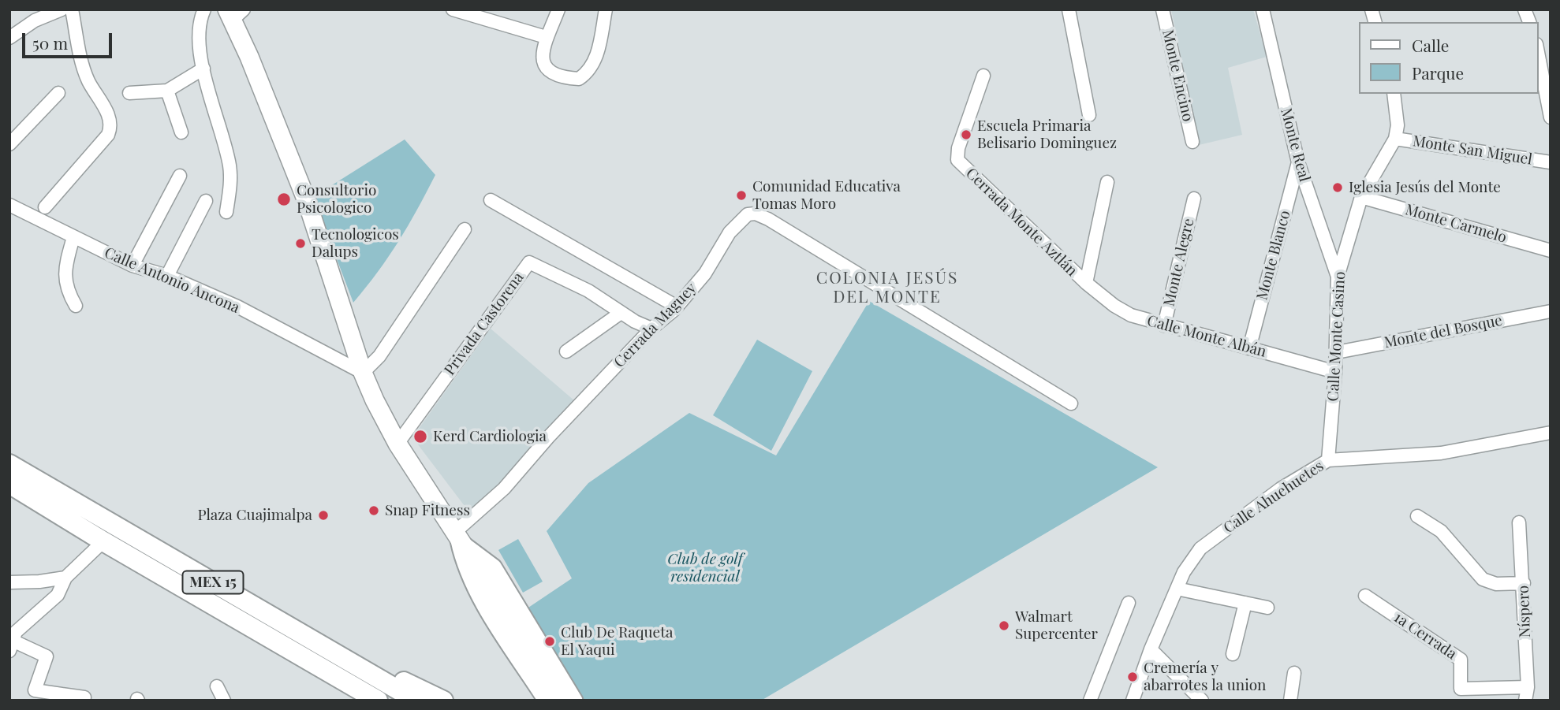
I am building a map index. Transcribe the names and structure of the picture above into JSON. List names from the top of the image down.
{
  "streets": {
    "main road": ["MEX 15"],
    "street": [
      "Monte Encino",
      "Monte Real",
      "Monte San Miguel",
      "Cerrada Monte Aztlán",
      "Monte Carmelo",
      "Monte Blanco",
      "Monte Alegre",
      "Calle Antonio Ancona",
      "Privada Castorena",
      "Cerrada Maguey",
      "Monte del Bosque",
      "Calle Monte Albán",
      "Calle Monte Casino",
      "Calle Ahuehuetes",
      "Níspero",
      "1a Cerrada"
    ]
  },
  "crossings": [
    ["Monte Real", "Monte Blanco"],
    ["Monte Real", "Calle Monte Casino"],
    ["Monte San Miguel", "Calle Monte Casino"],
    ["Cerrada Monte Aztlán", "Calle Monte Albán"],
    ["Monte Carmelo", "Calle Monte Casino"],
    ["Monte Blanco", "Calle Monte Albán"],
    ["Monte Alegre", "Calle Monte Albán"],
    ["Privada Castorena", "Cerrada Maguey"],
    ["Monte del Bosque", "Calle Monte Casino"],
    ["Calle Monte Albán", "Calle Monte Casino"],
    ["Calle Monte Casino", "Calle Ahuehuetes"],
    ["Níspero", "1a Cerrada"]
  ],
  "districts": ["COLONIA JESÚS DEL MONTE"],
  "parks": ["Club de golf residencial"],
  "places": [
    "Escuela Primaria Belisario Dominguez",
    "Iglesia Jesús del Monte",
    "Comunidad Educativa Tomas Moro",
    "Consultorio Psicologico",
    "Tecnologicos Dalups",
    "Kerd Cardiologia",
    "Snap Fitness",
    "Plaza Cuajimalpa",
    "Walmart Supercenter",
    "Club De Raqueta El Yaqui",
    "Cremería y abarrotes la union"
  ],
  "legend": ["Calle", "Parque"],
  "scale_bar": "50 m"
}
